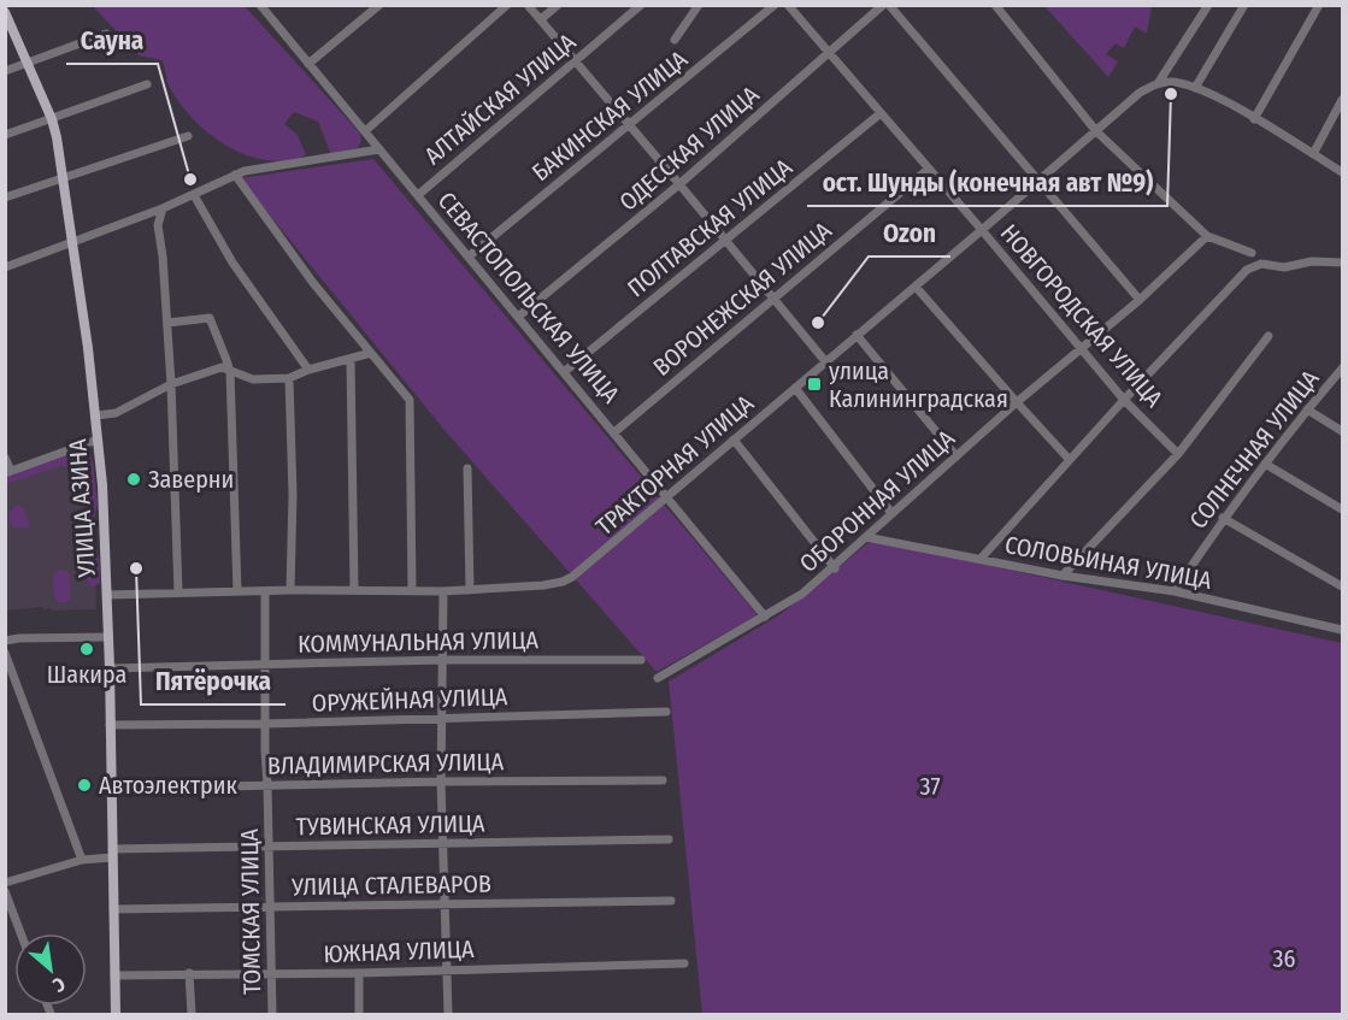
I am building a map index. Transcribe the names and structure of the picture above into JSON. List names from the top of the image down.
{
  "streets": {
    "main road": ["УЛИЦА АЗИНА"],
    "street": [
      "АЛТАЙСКАЯ УЛИЦА",
      "БАКИНСКАЯ УЛИЦА",
      "ОДЕССКАЯ УЛИЦА",
      "ПОЛТАВСКАЯ УЛИЦА",
      "СЕВАСТОПОЛЬСКАЯ УЛИЦА",
      "ВОРОНЕЖСКАЯ УЛИЦА",
      "НОВГОРОДСКАЯ УЛИЦА",
      "СОЛНЕЧНАЯ УЛИЦА",
      "ТРАКТОРНАЯ УЛИЦА",
      "ОБОРОННАЯ УЛИЦА",
      "СОЛОВЬИНАЯ УЛИЦА",
      "КОММУНАЛЬНАЯ УЛИЦА",
      "ОРУЖЕЙНАЯ УЛИЦА",
      "ВЛАДИМИРСКАЯ УЛИЦА",
      "ТУВИНСКАЯ УЛИЦА",
      "УЛИЦА СТАЛЕВАРОВ",
      "ТОМСКАЯ УЛИЦА",
      "ЮЖНАЯ УЛИЦА"
    ]
  },
  "crossings": [
    ["АЛТАЙСКАЯ УЛИЦА", "СЕВАСТОПОЛЬСКАЯ УЛИЦА"],
    ["БАКИНСКАЯ УЛИЦА", "СЕВАСТОПОЛЬСКАЯ УЛИЦА"],
    ["ОДЕССКАЯ УЛИЦА", "СЕВАСТОПОЛЬСКАЯ УЛИЦА"],
    ["ОДЕССКАЯ УЛИЦА", "НОВГОРОДСКАЯ УЛИЦА"],
    ["ПОЛТАВСКАЯ УЛИЦА", "СЕВАСТОПОЛЬСКАЯ УЛИЦА"],
    ["ПОЛТАВСКАЯ УЛИЦА", "НОВГОРОДСКАЯ УЛИЦА"],
    ["СЕВАСТОПОЛЬСКАЯ УЛИЦА", "ВОРОНЕЖСКАЯ УЛИЦА"],
    ["СЕВАСТОПОЛЬСКАЯ УЛИЦА", "ТРАКТОРНАЯ УЛИЦА"],
    ["СЕВАСТОПОЛЬСКАЯ УЛИЦА", "ОБОРОННАЯ УЛИЦА"],
    ["ВОРОНЕЖСКАЯ УЛИЦА", "НОВГОРОДСКАЯ УЛИЦА"],
    ["НОВГОРОДСКАЯ УЛИЦА", "ТРАКТОРНАЯ УЛИЦА"],
    ["НОВГОРОДСКАЯ УЛИЦА", "ОБОРОННАЯ УЛИЦА"],
    ["СОЛНЕЧНАЯ УЛИЦА", "СОЛОВЬИНАЯ УЛИЦА"],
    ["ТРАКТОРНАЯ УЛИЦА", "УЛИЦА АЗИНА"],
    ["ТРАКТОРНАЯ УЛИЦА", "ТОМСКАЯ УЛИЦА"],
    ["ОБОРОННАЯ УЛИЦА", "СОЛОВЬИНАЯ УЛИЦА"],
    ["УЛИЦА АЗИНА", "КОММУНАЛЬНАЯ УЛИЦА"],
    ["УЛИЦА АЗИНА", "ОРУЖЕЙНАЯ УЛИЦА"],
    ["УЛИЦА АЗИНА", "ВЛАДИМИРСКАЯ УЛИЦА"],
    ["УЛИЦА АЗИНА", "ТУВИНСКАЯ УЛИЦА"],
    ["УЛИЦА АЗИНА", "УЛИЦА СТАЛЕВАРОВ"],
    ["УЛИЦА АЗИНА", "ЮЖНАЯ УЛИЦА"],
    ["КОММУНАЛЬНАЯ УЛИЦА", "ТОМСКАЯ УЛИЦА"],
    ["ОРУЖЕЙНАЯ УЛИЦА", "ТОМСКАЯ УЛИЦА"],
    ["ВЛАДИМИРСКАЯ УЛИЦА", "ТОМСКАЯ УЛИЦА"],
    ["ТУВИНСКАЯ УЛИЦА", "ТОМСКАЯ УЛИЦА"],
    ["УЛИЦА СТАЛЕВАРОВ", "ТОМСКАЯ УЛИЦА"],
    ["ТОМСКАЯ УЛИЦА", "ЮЖНАЯ УЛИЦА"]
  ],
  "parks": ["37", "36"],
  "places": {
    "other": [
      "ост. Шунды (конечная авт №9)",
      "Сауна",
      "Ozon",
      "Заверни",
      "Пятёрочка",
      "Шакира",
      "Автоэлектрик"
    ],
    "transit": ["улица Калининградская"]
  },
  "north": "bottom right"
}
